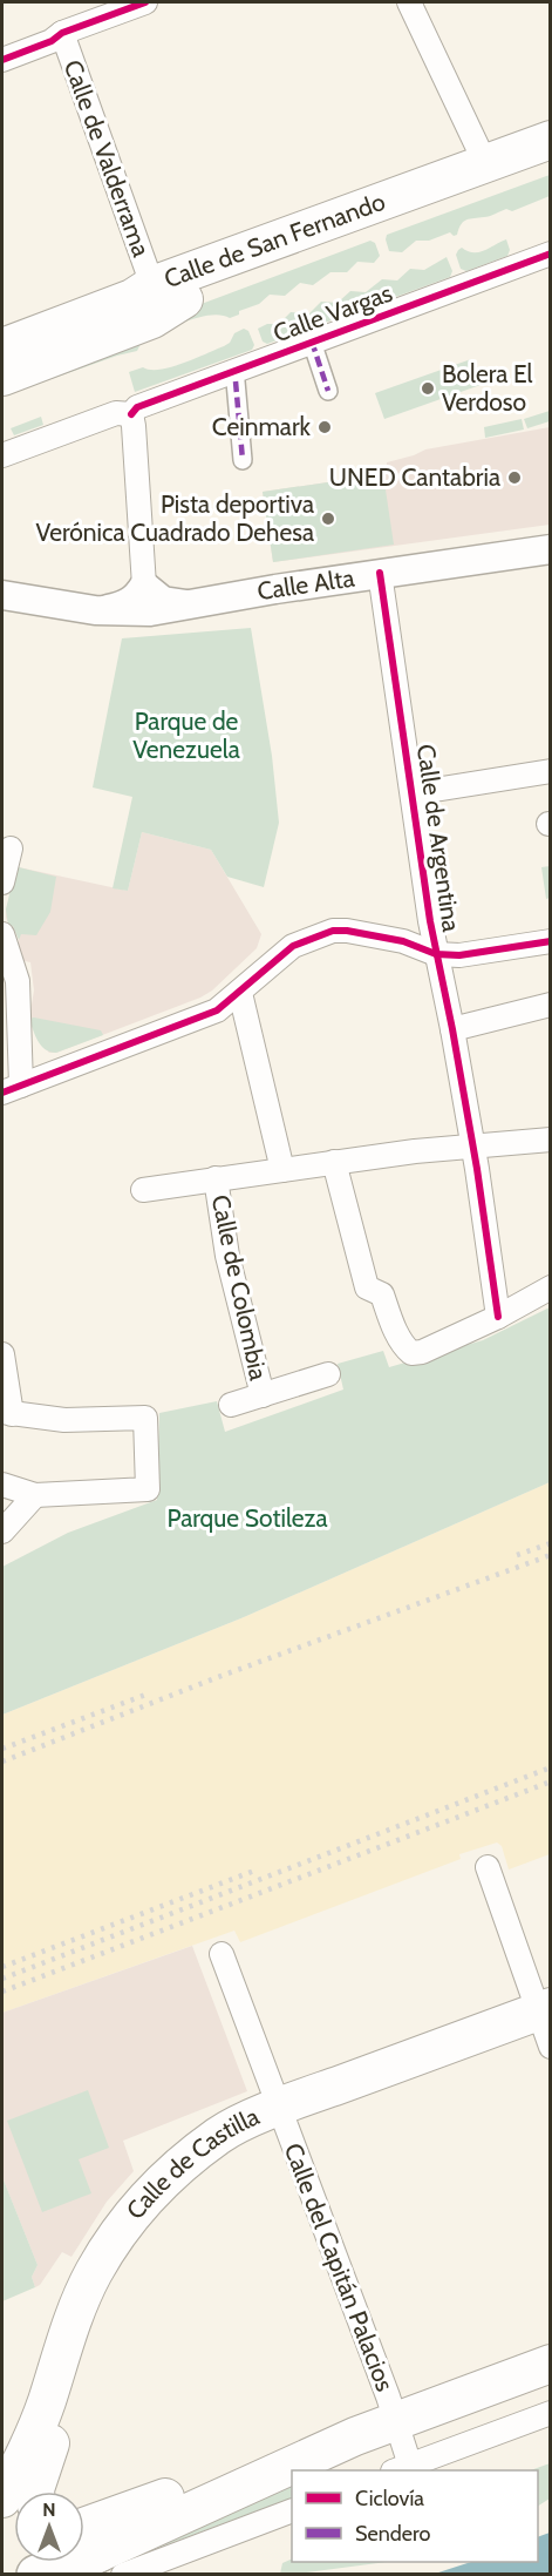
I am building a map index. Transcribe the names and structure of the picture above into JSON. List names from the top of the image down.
{
  "streets": {
    "main road": ["Calle de San Fernando", "Calle de Castilla"],
    "street": [
      "Calle de Valderrama",
      "Calle Vargas",
      "Calle Alta",
      "Calle de Argentina",
      "Calle de Colombia",
      "Calle del Capitán Palacios"
    ]
  },
  "crossings": [
    ["Calle de Valderrama", "Calle de San Fernando"],
    ["Calle Alta", "Calle de Argentina"],
    ["Calle de Argentina", "Calle de Colombia"],
    ["Calle de Castilla", "Calle del Capitán Palacios"]
  ],
  "parks": ["Parque de Venezuela", "Parque Sotileza"],
  "places": [
    "Bolera El Verdoso",
    "Ceinmark",
    "UNED Cantabria",
    "Pista deportiva Verónica Cuadrado Dehesa"
  ],
  "legend": ["Ciclovía", "Sendero"],
  "north": "top"
}
